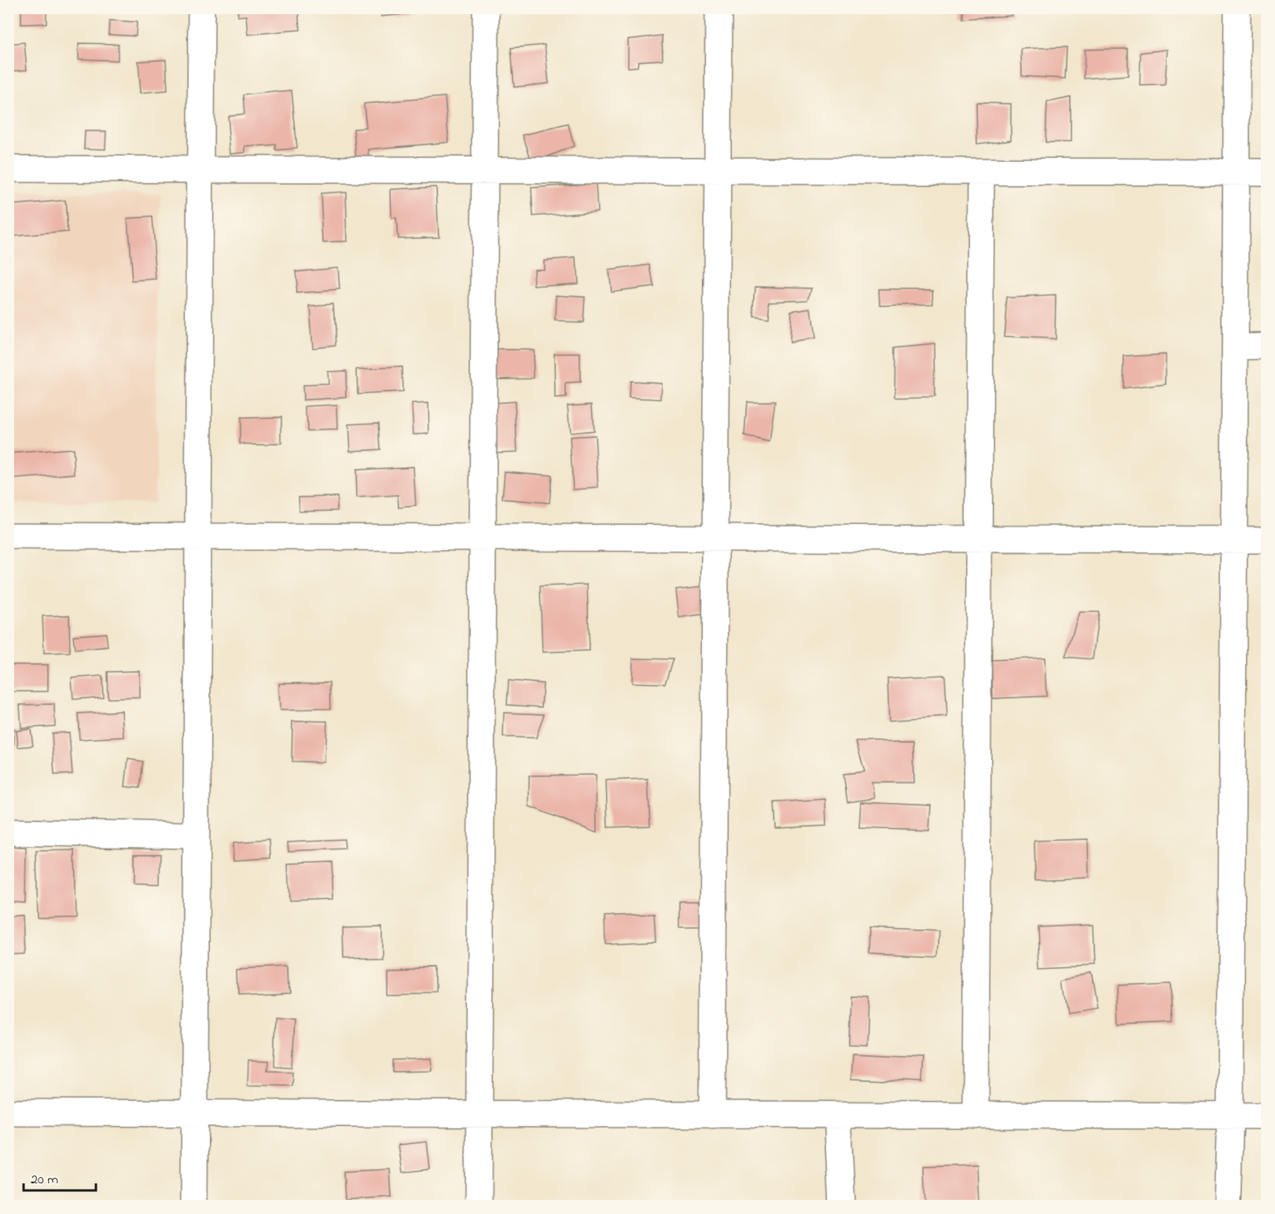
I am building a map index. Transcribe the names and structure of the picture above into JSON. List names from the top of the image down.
{
  "scale_bar": "20 m"
}
